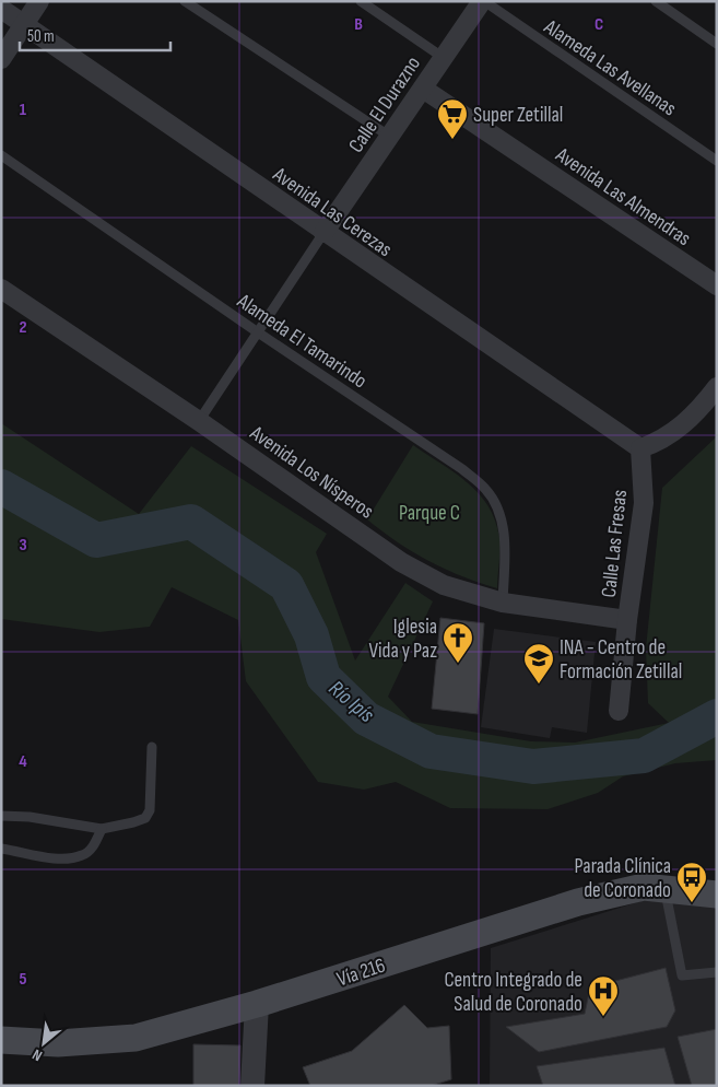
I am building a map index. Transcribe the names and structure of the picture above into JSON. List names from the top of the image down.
{
  "streets": {
    "main road": ["Vía 216"],
    "street": [
      "Calle El Durazno",
      "Avenida Las Almendras",
      "Avenida Las Cerezas",
      "Avenida Los Nísperos",
      "Calle Las Fresas"
    ],
    "lane": ["Alameda Las Avellanas", "Alameda El Tamarindo"]
  },
  "crossings": [
    ["Alameda Las Avellanas", "Calle El Durazno"],
    ["Calle El Durazno", "Avenida Las Almendras"],
    ["Calle El Durazno", "Avenida Las Cerezas"],
    ["Avenida Las Cerezas", "Calle Las Fresas"],
    ["Alameda El Tamarindo", "Avenida Los Nísperos"],
    ["Avenida Los Nísperos", "Calle Las Fresas"]
  ],
  "water": ["Río Ipís"],
  "parks": ["Parque C"],
  "places": {
    "supermarket": ["Super Zetillal"],
    "church": ["Iglesia Vida y Paz"],
    "school or university": ["INA - Centro de Formación Zetillal"],
    "bus stop": ["Parada Clínica de Coronado"],
    "hospital": ["Centro Integrado de Salud de Coronado"]
  },
  "scale_bar": "50 m",
  "north": "bottom left",
  "grid": {
    "columns": ["B", "C"],
    "rows": [
      "1",
      "2",
      "3",
      "4",
      "5"
    ]
  }
}
